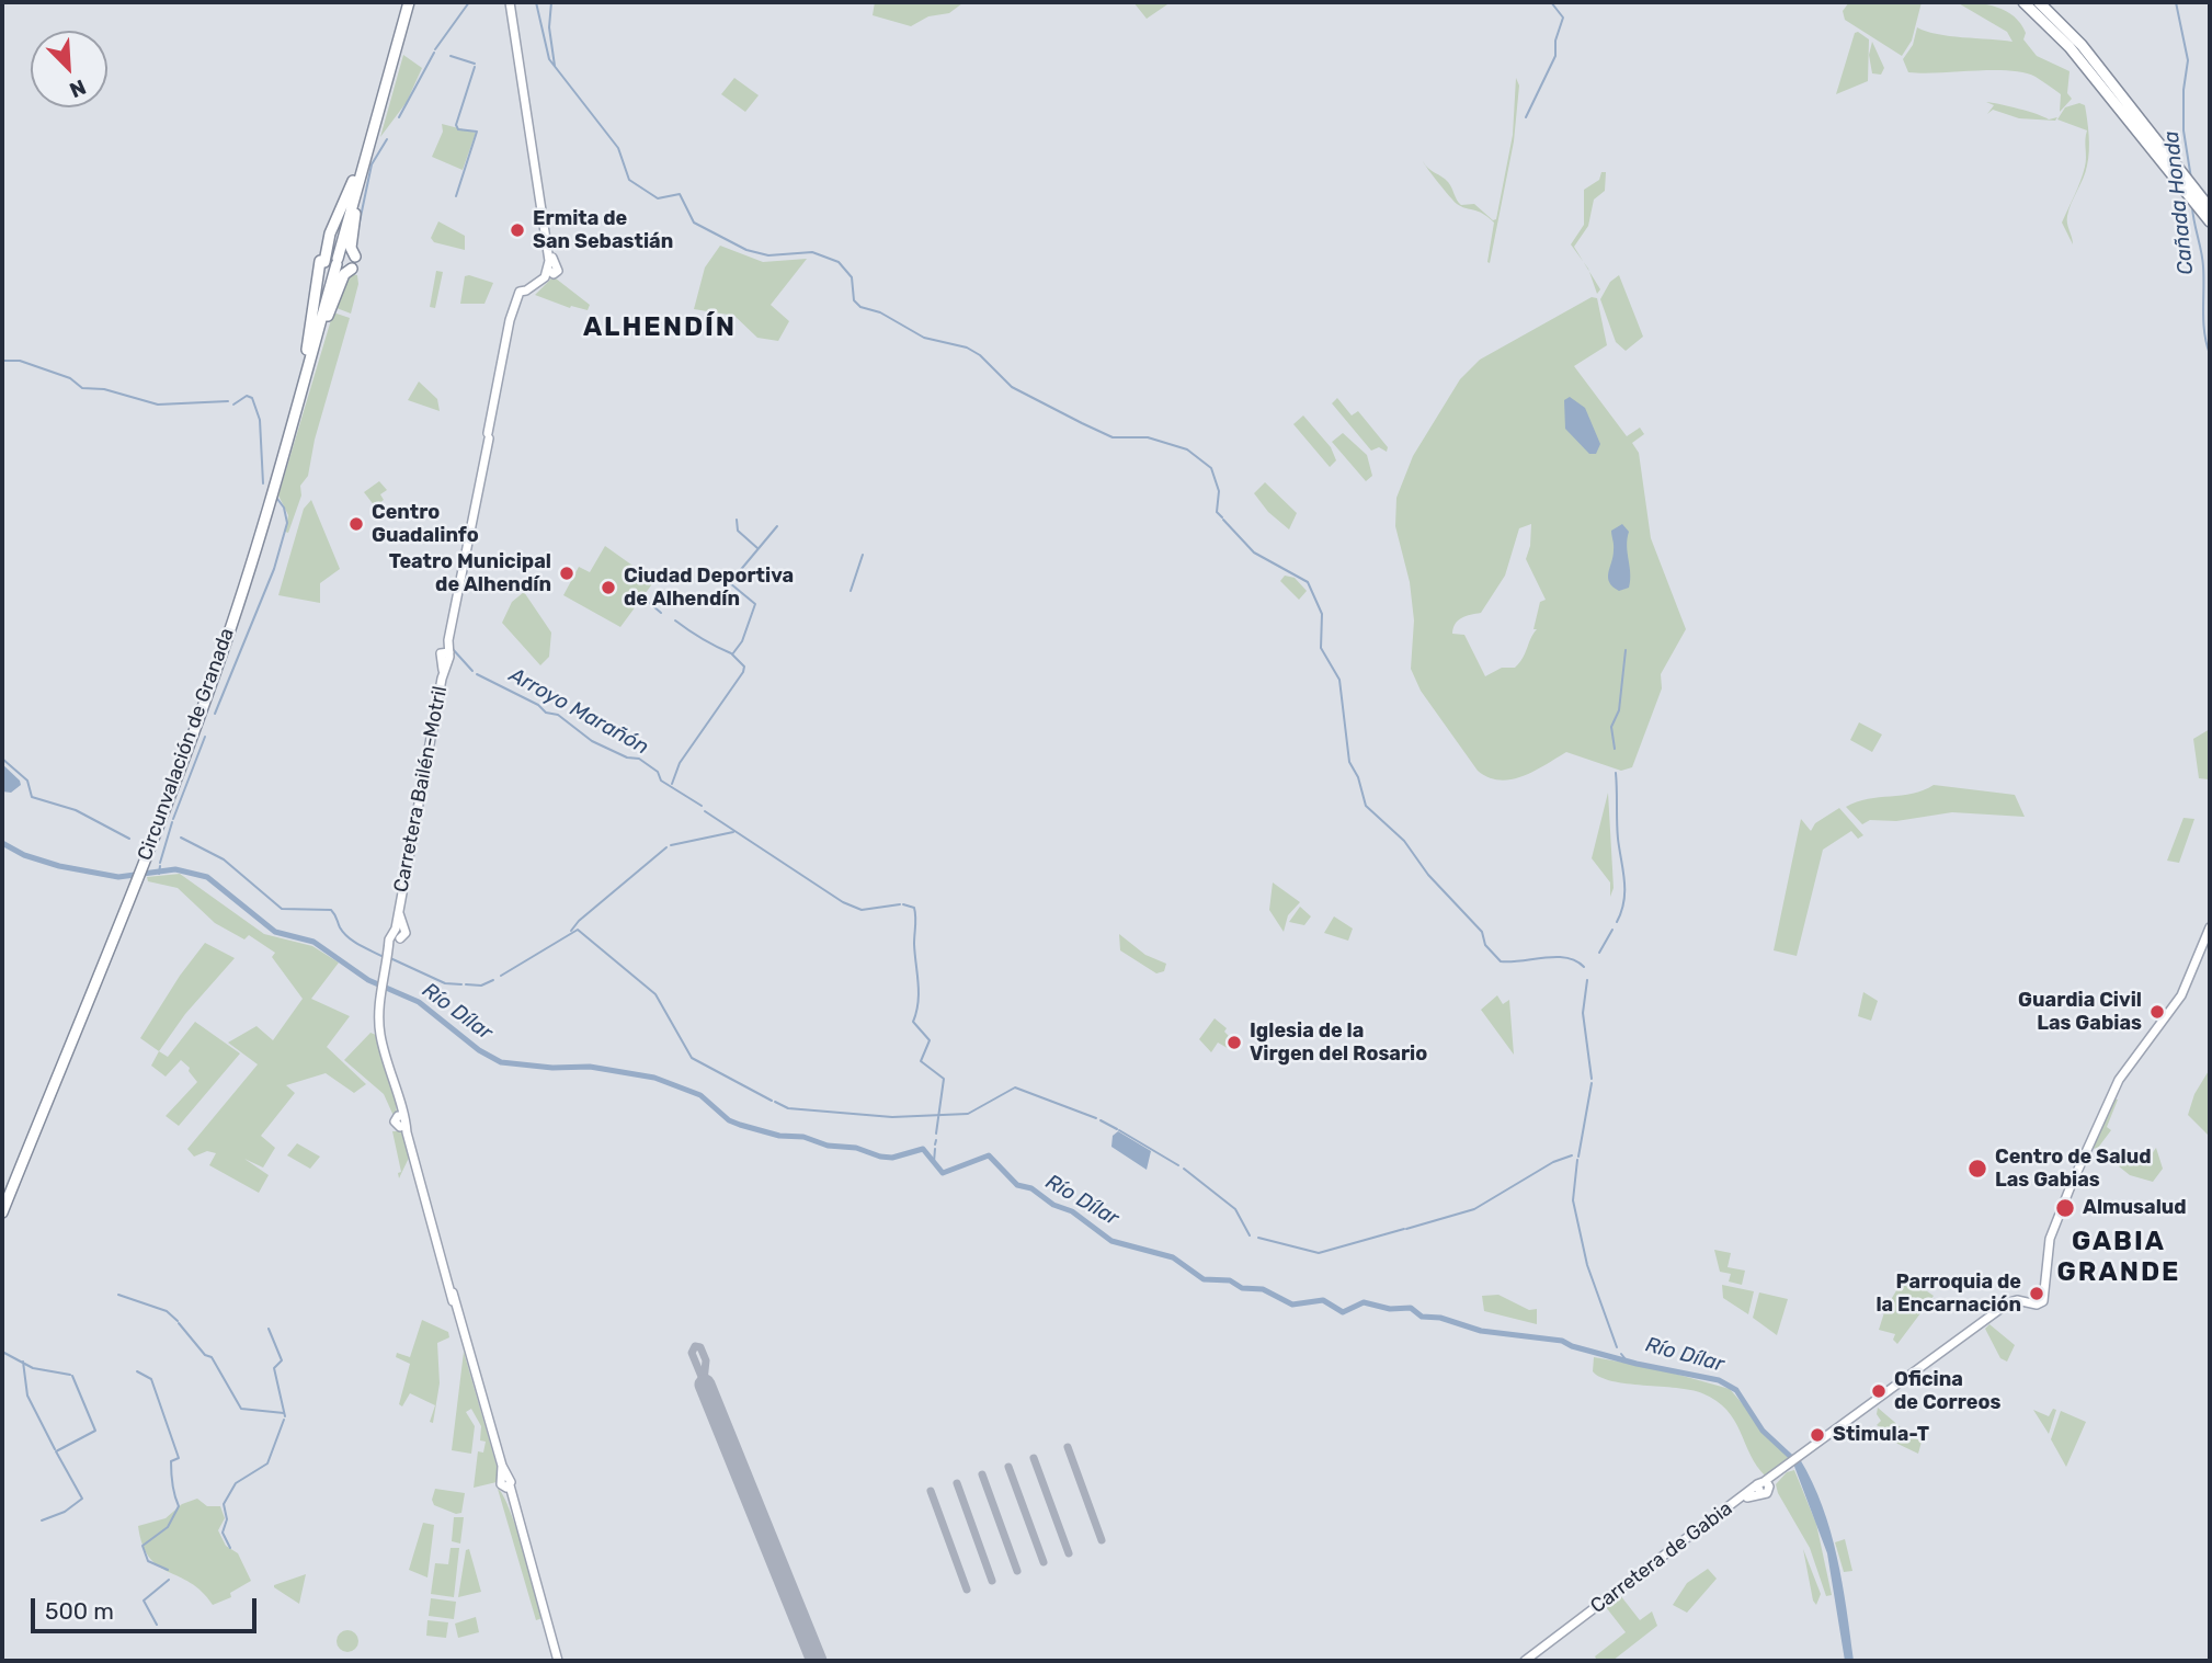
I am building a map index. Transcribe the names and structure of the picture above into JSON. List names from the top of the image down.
{
  "streets": {
    "highway": ["Circunvalación de Granada"],
    "main road": ["Carretera Bailén-Motril", "Carretera de Gabia"]
  },
  "districts": ["ALHENDÍN", "GABIA GRANDE"],
  "water": ["Cañada Honda", "Arroyo Marañón", "Río Dílar"],
  "places": [
    "Ermita de San Sebastián",
    "Centro Guadalinfo",
    "Teatro Municipal de Alhendín",
    "Ciudad Deportiva de Alhendín",
    "Guardia Civil Las Gabias",
    "Iglesia de la Virgen del Rosario",
    "Centro de Salud Las Gabias",
    "Almusalud",
    "Parroquia de la Encarnación",
    "Oficina de Correos",
    "Stimula-T"
  ],
  "scale_bar": "500 m",
  "north": "bottom right"
}
